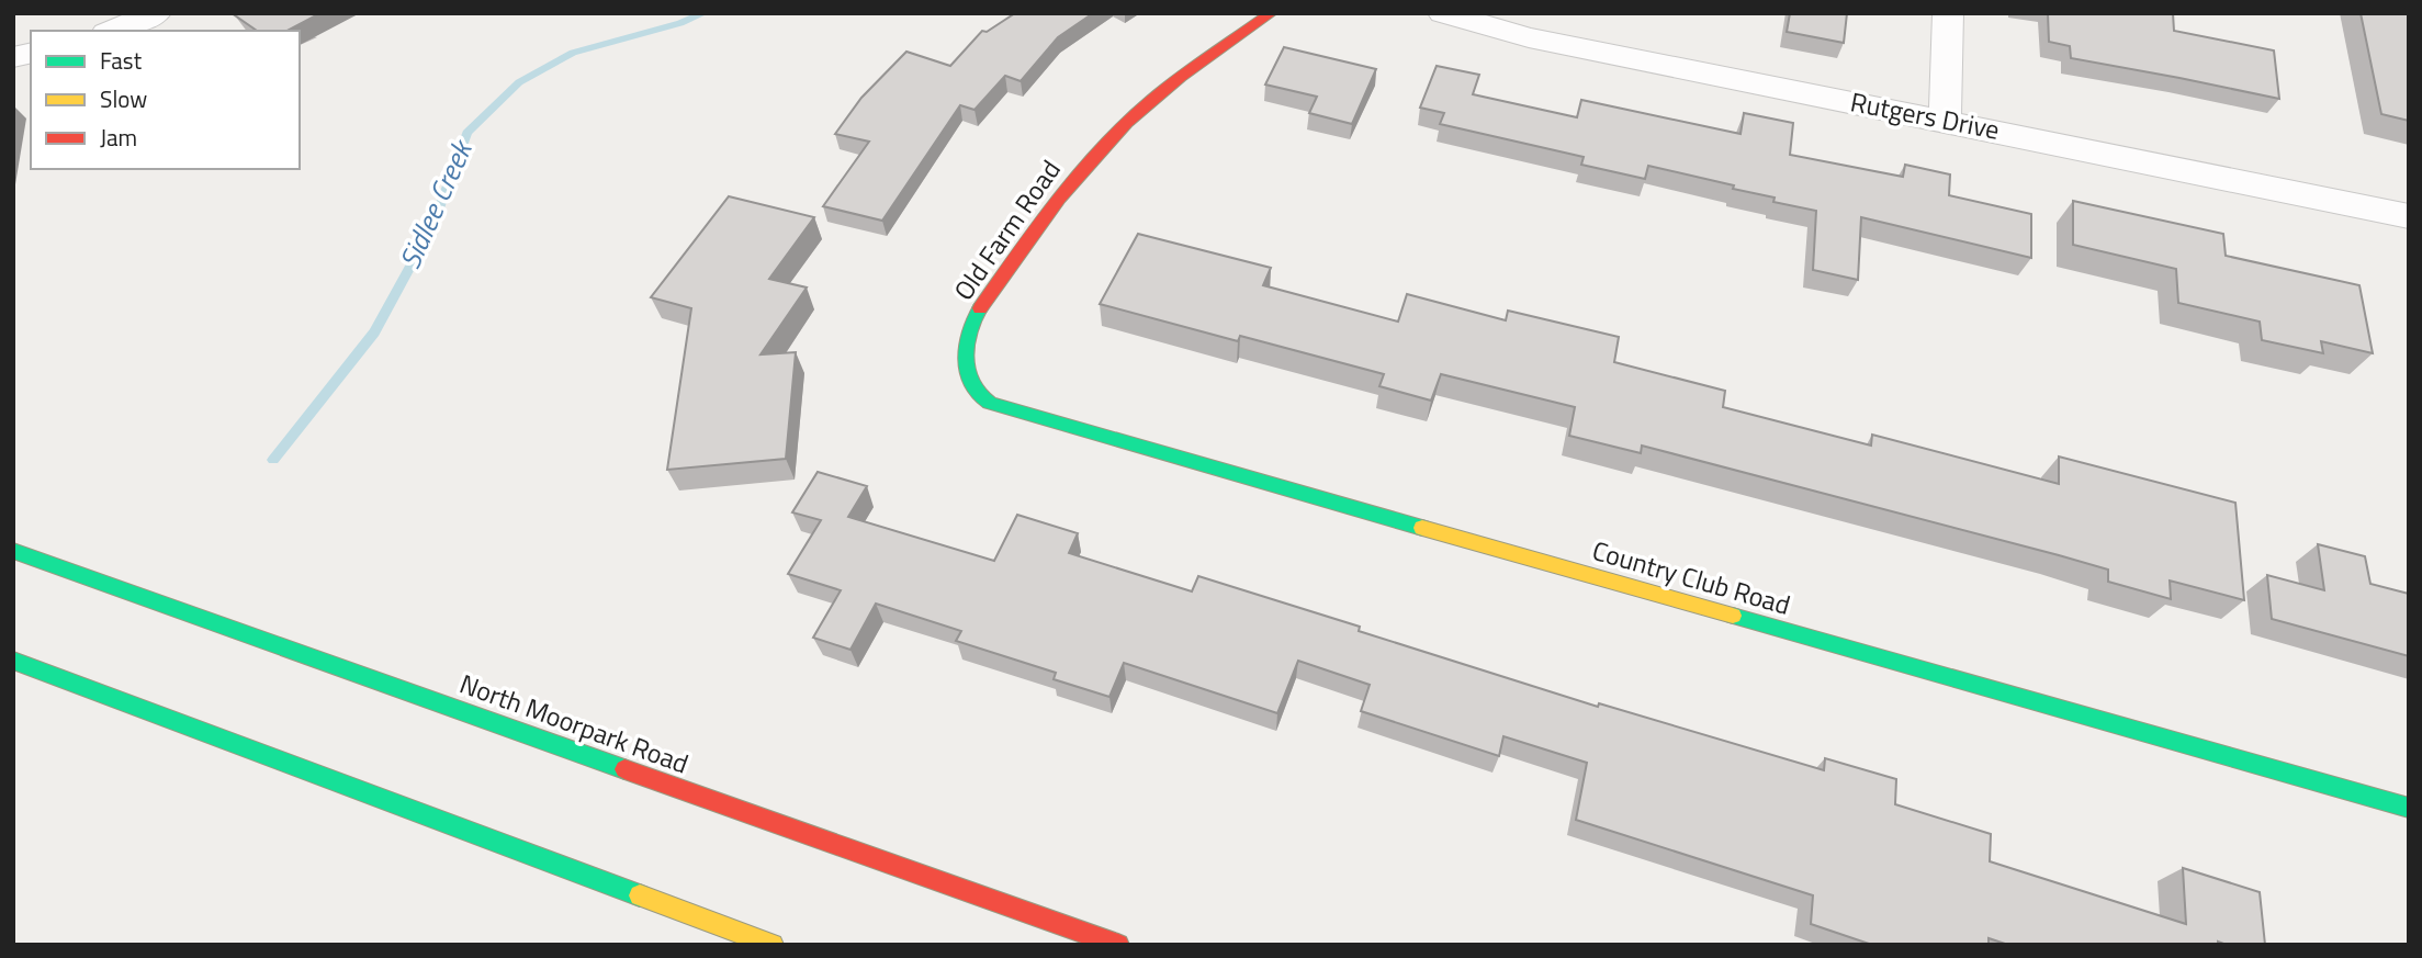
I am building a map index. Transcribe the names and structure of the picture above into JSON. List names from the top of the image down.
{
  "streets": {
    "street": [
      "Rutgers Drive",
      "Old Farm Road",
      "Country Club Road",
      "North Moorpark Road"
    ]
  },
  "crossings": [
    ["Old Farm Road", "Country Club Road"]
  ],
  "water": ["Sidlee Creek"],
  "legend": ["Fast", "Slow", "Jam"]
}
